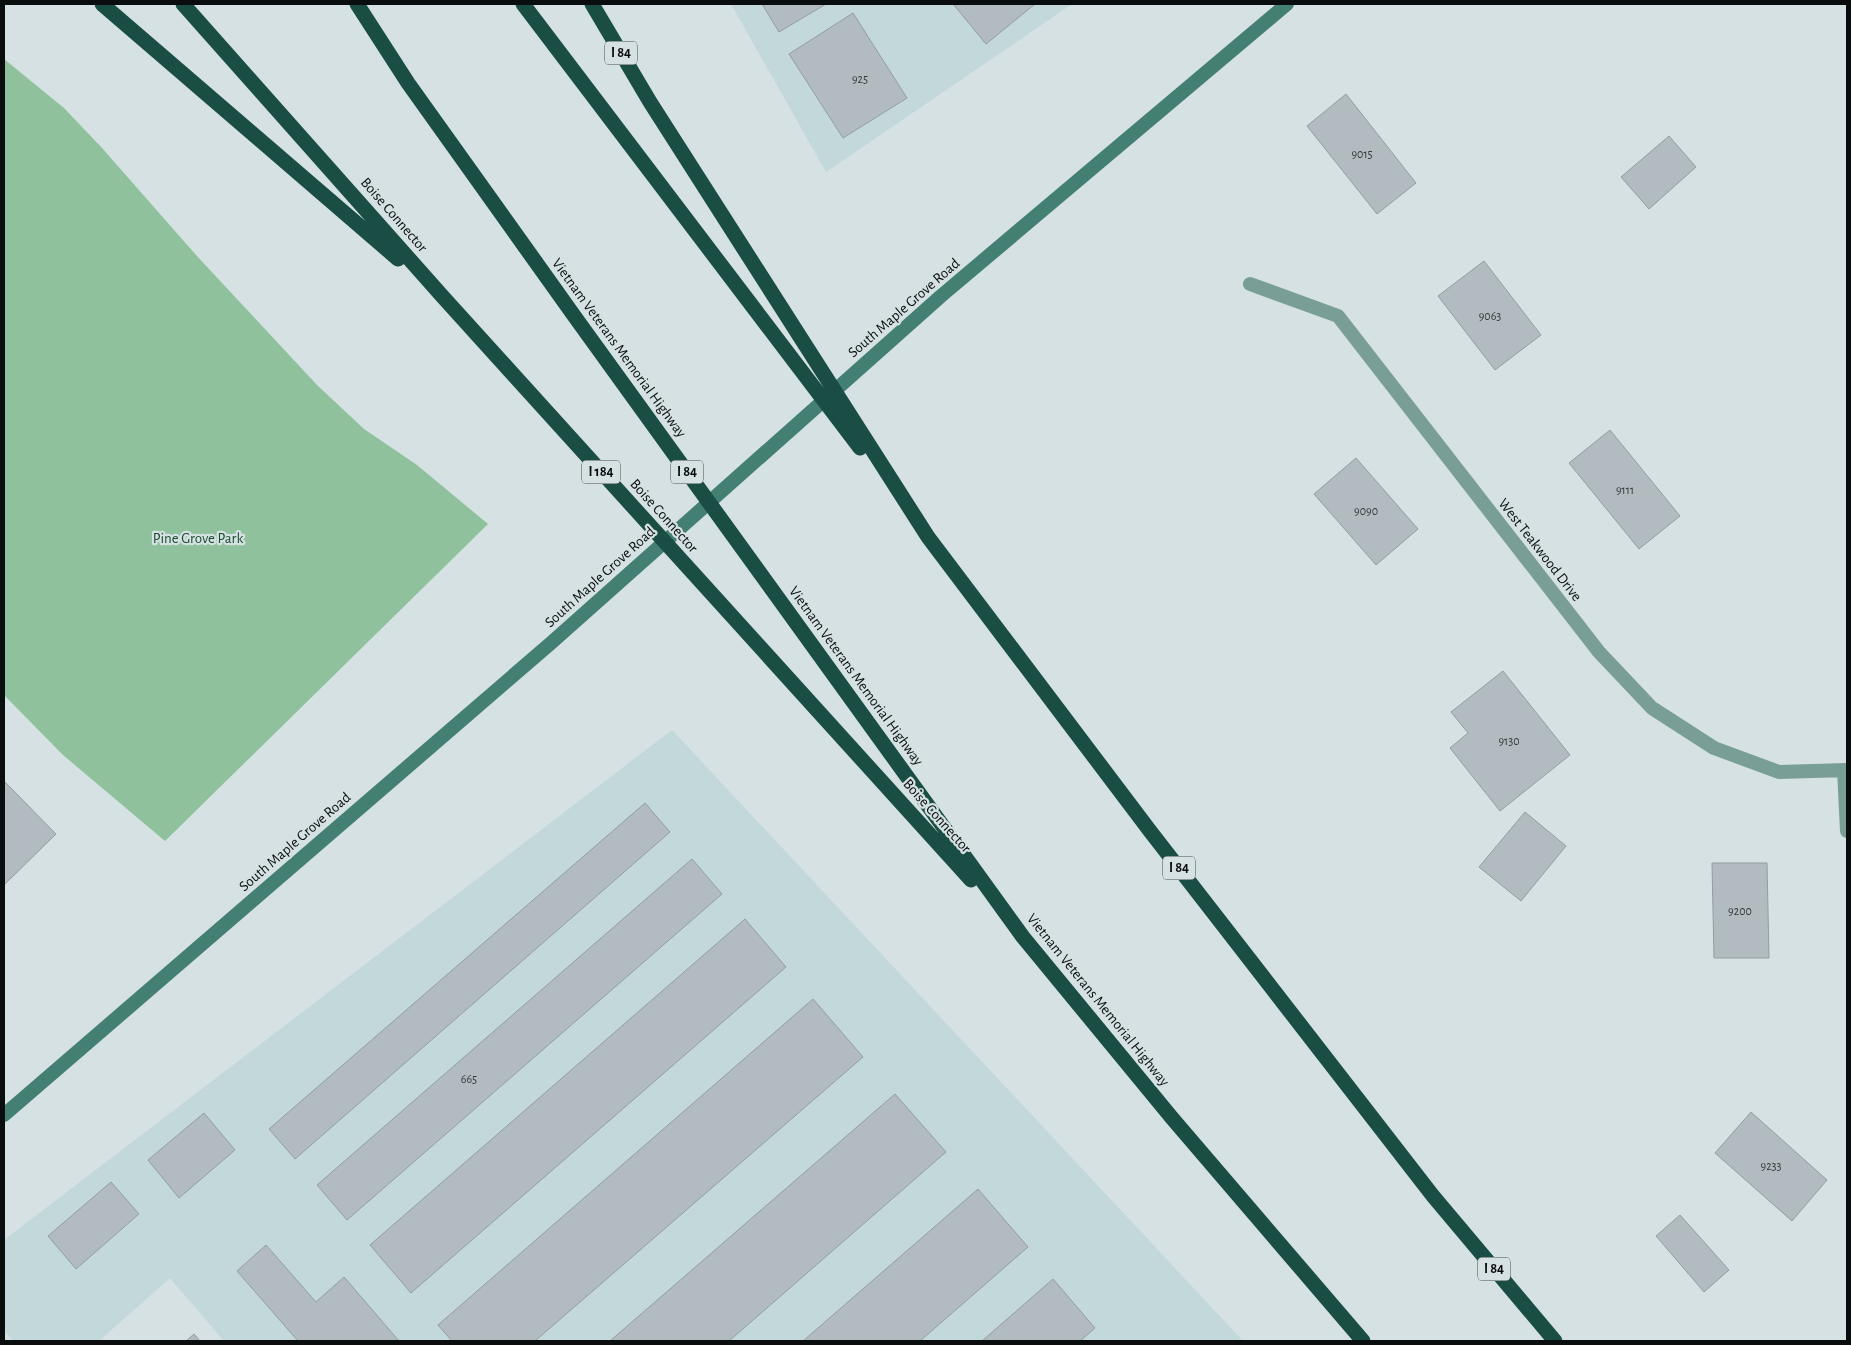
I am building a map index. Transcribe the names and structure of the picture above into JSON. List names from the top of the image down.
{
  "streets": {
    "highway": [
      "I 84",
      "Boise Connector",
      "Vietnam Veterans Memorial Highway",
      "I 184"
    ],
    "main road": ["South Maple Grove Road"],
    "street": ["West Teakwood Drive"]
  },
  "crossings": [
    ["Boise Connector", "Vietnam Veterans Memorial Highway"]
  ],
  "parks": ["Pine Grove Park"],
  "house_numbers": [
    "925",
    "9015",
    "9063",
    "9111",
    "9090",
    "9130",
    "9200",
    "665",
    "9233"
  ]
}
